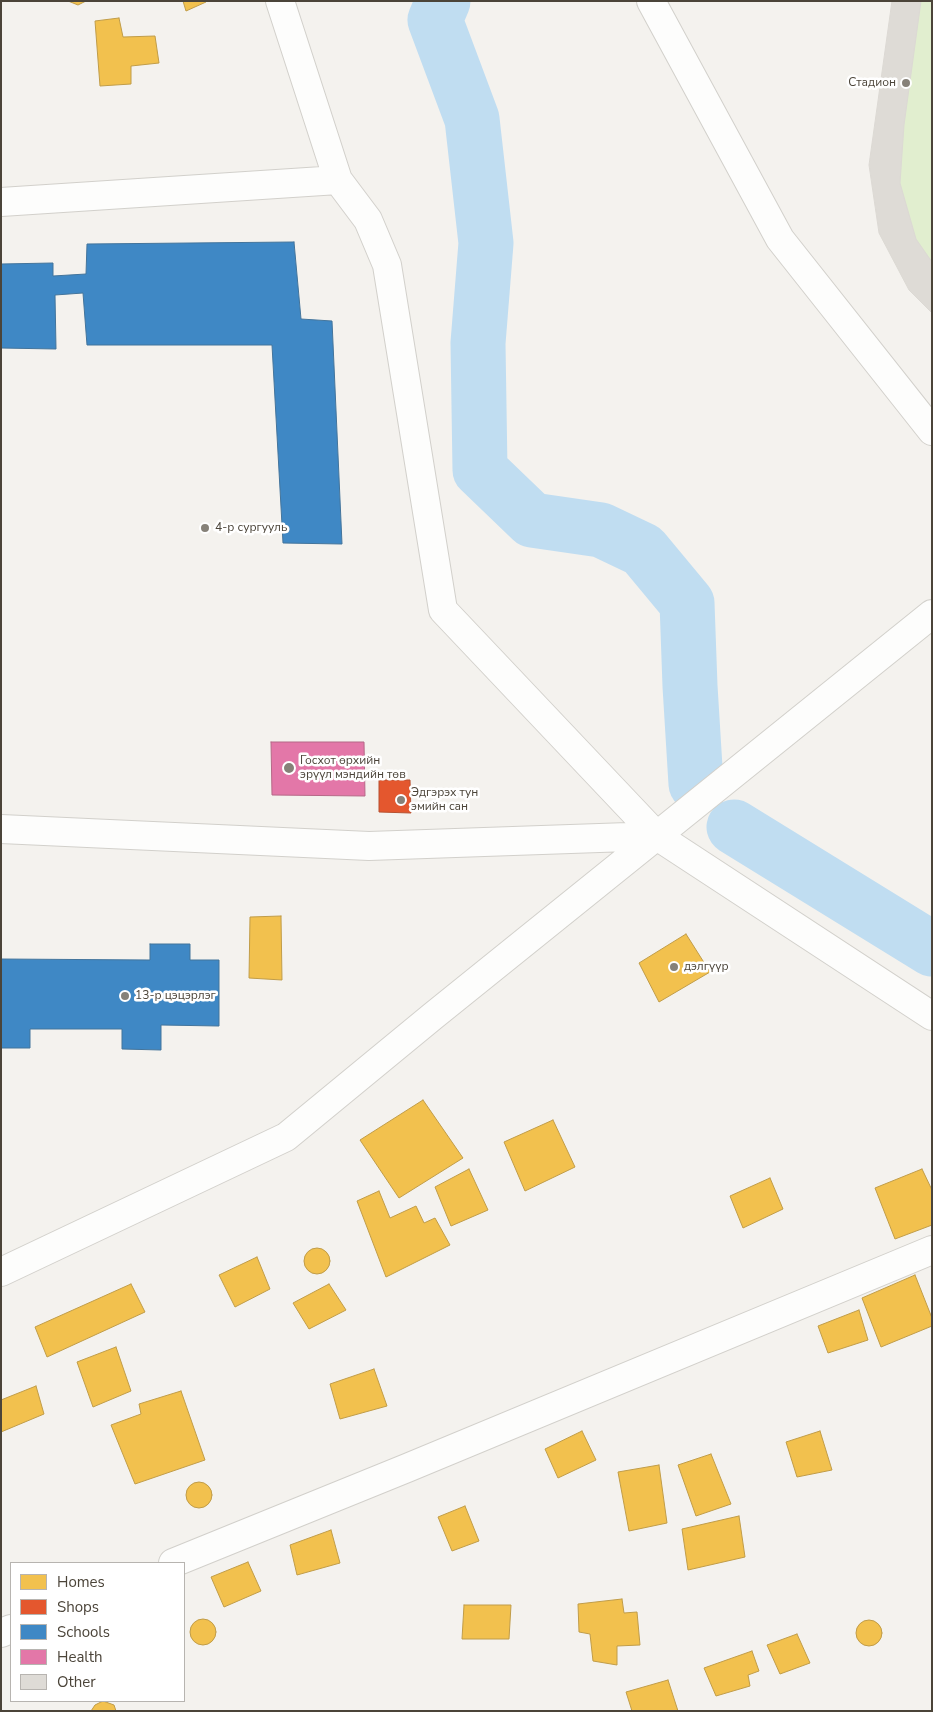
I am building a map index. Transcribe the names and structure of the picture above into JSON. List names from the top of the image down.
{
  "places": [
    "Стадион",
    "4-р сургууль",
    "Госхот өрхийн эрүүл мэндийн төв",
    "Эдгэрэх тун эмийн сан",
    "дэлгүүр",
    "13-р цэцэрлэг"
  ],
  "legend": [
    "Homes",
    "Shops",
    "Schools",
    "Health",
    "Other"
  ]
}
